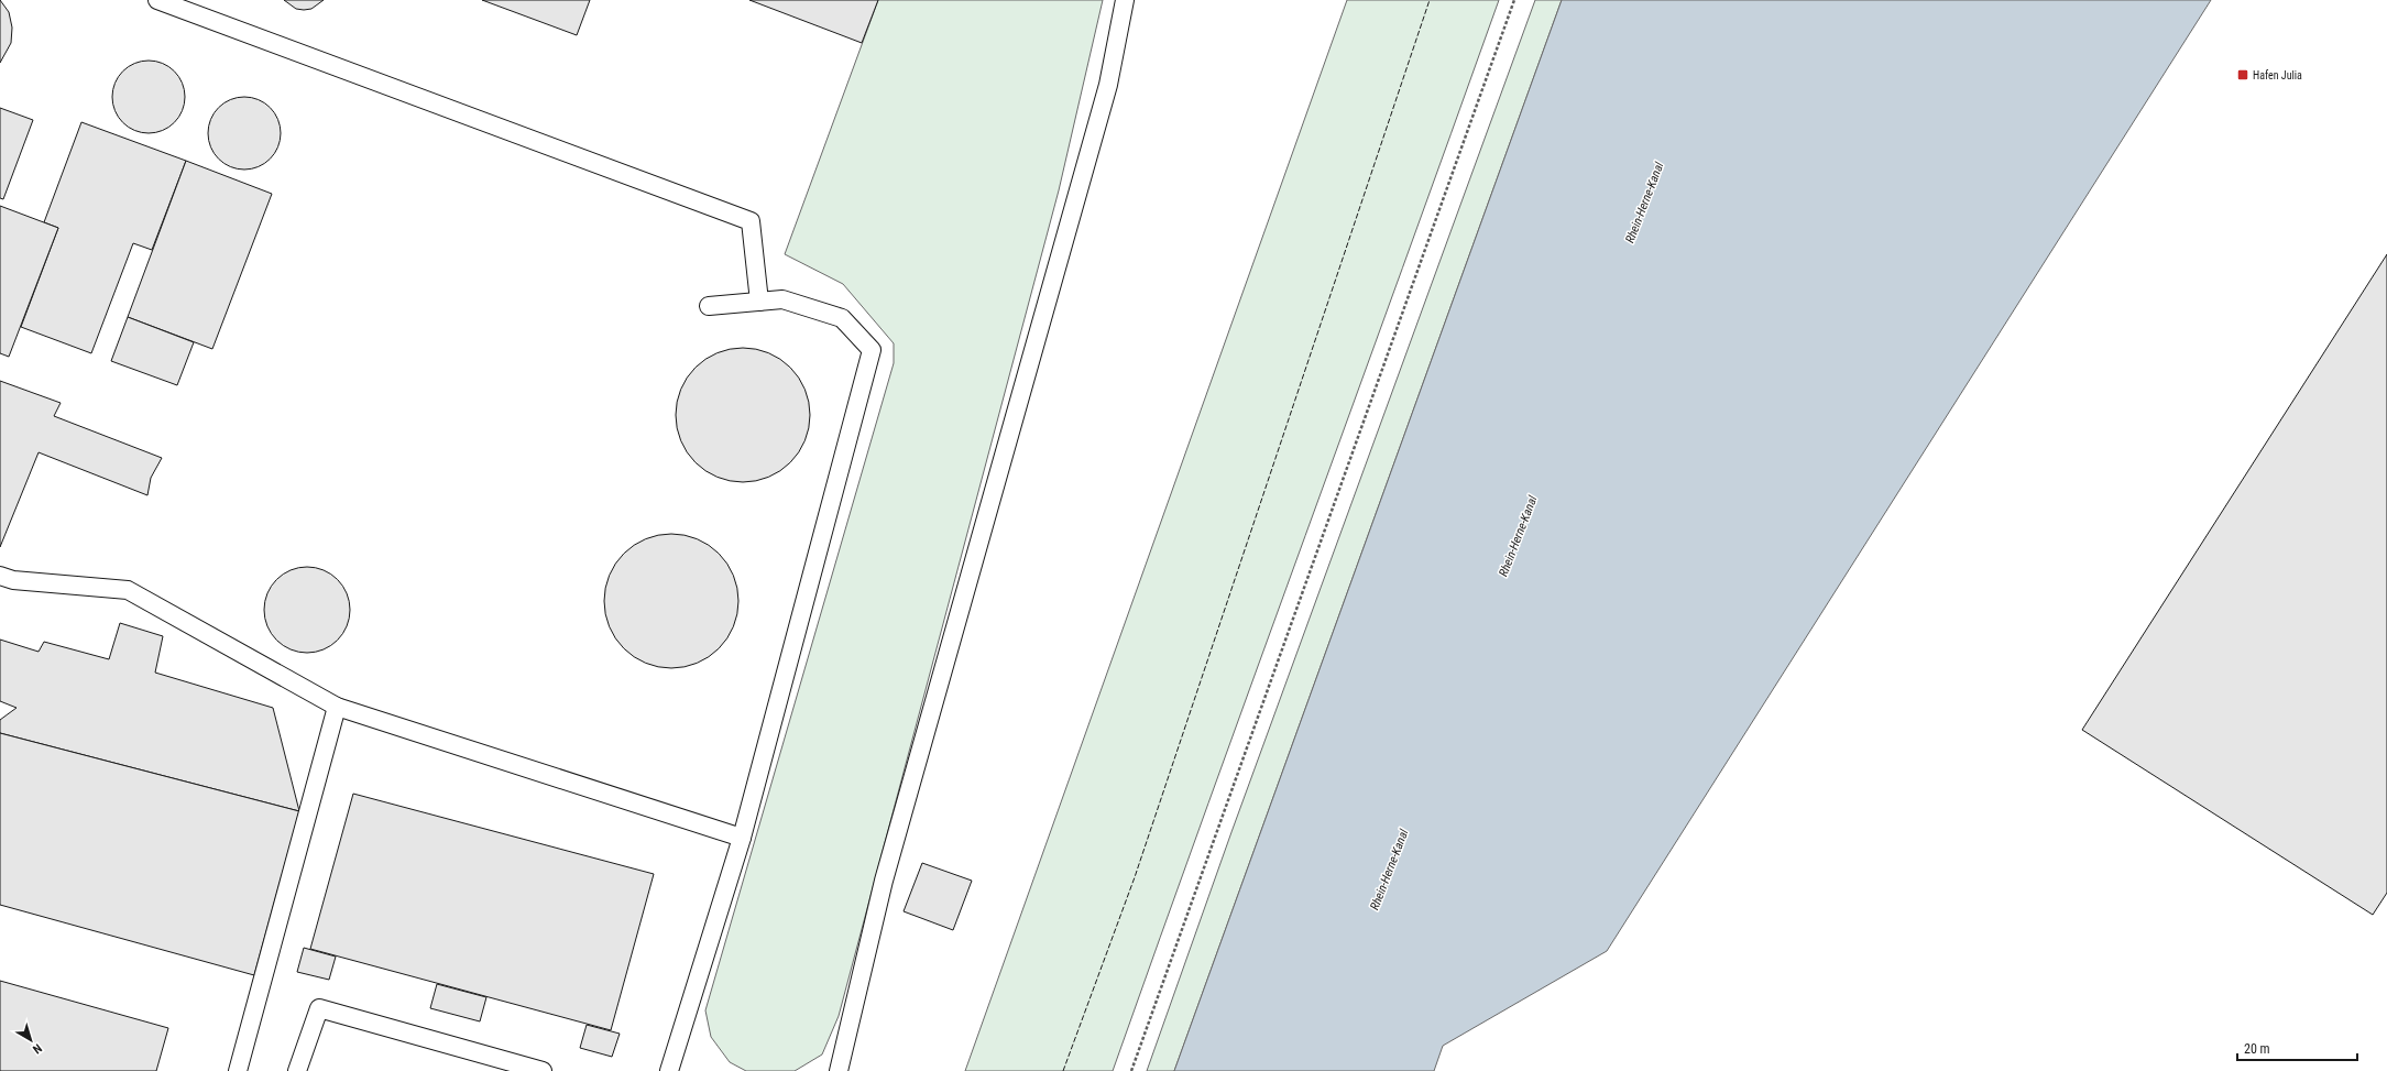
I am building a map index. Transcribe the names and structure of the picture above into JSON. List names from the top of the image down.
{
  "water": ["Rhein-Herne-Kanal"],
  "places": {
    "transit": ["Hafen Julia"]
  },
  "scale_bar": "20 m",
  "north": "bottom right"
}
